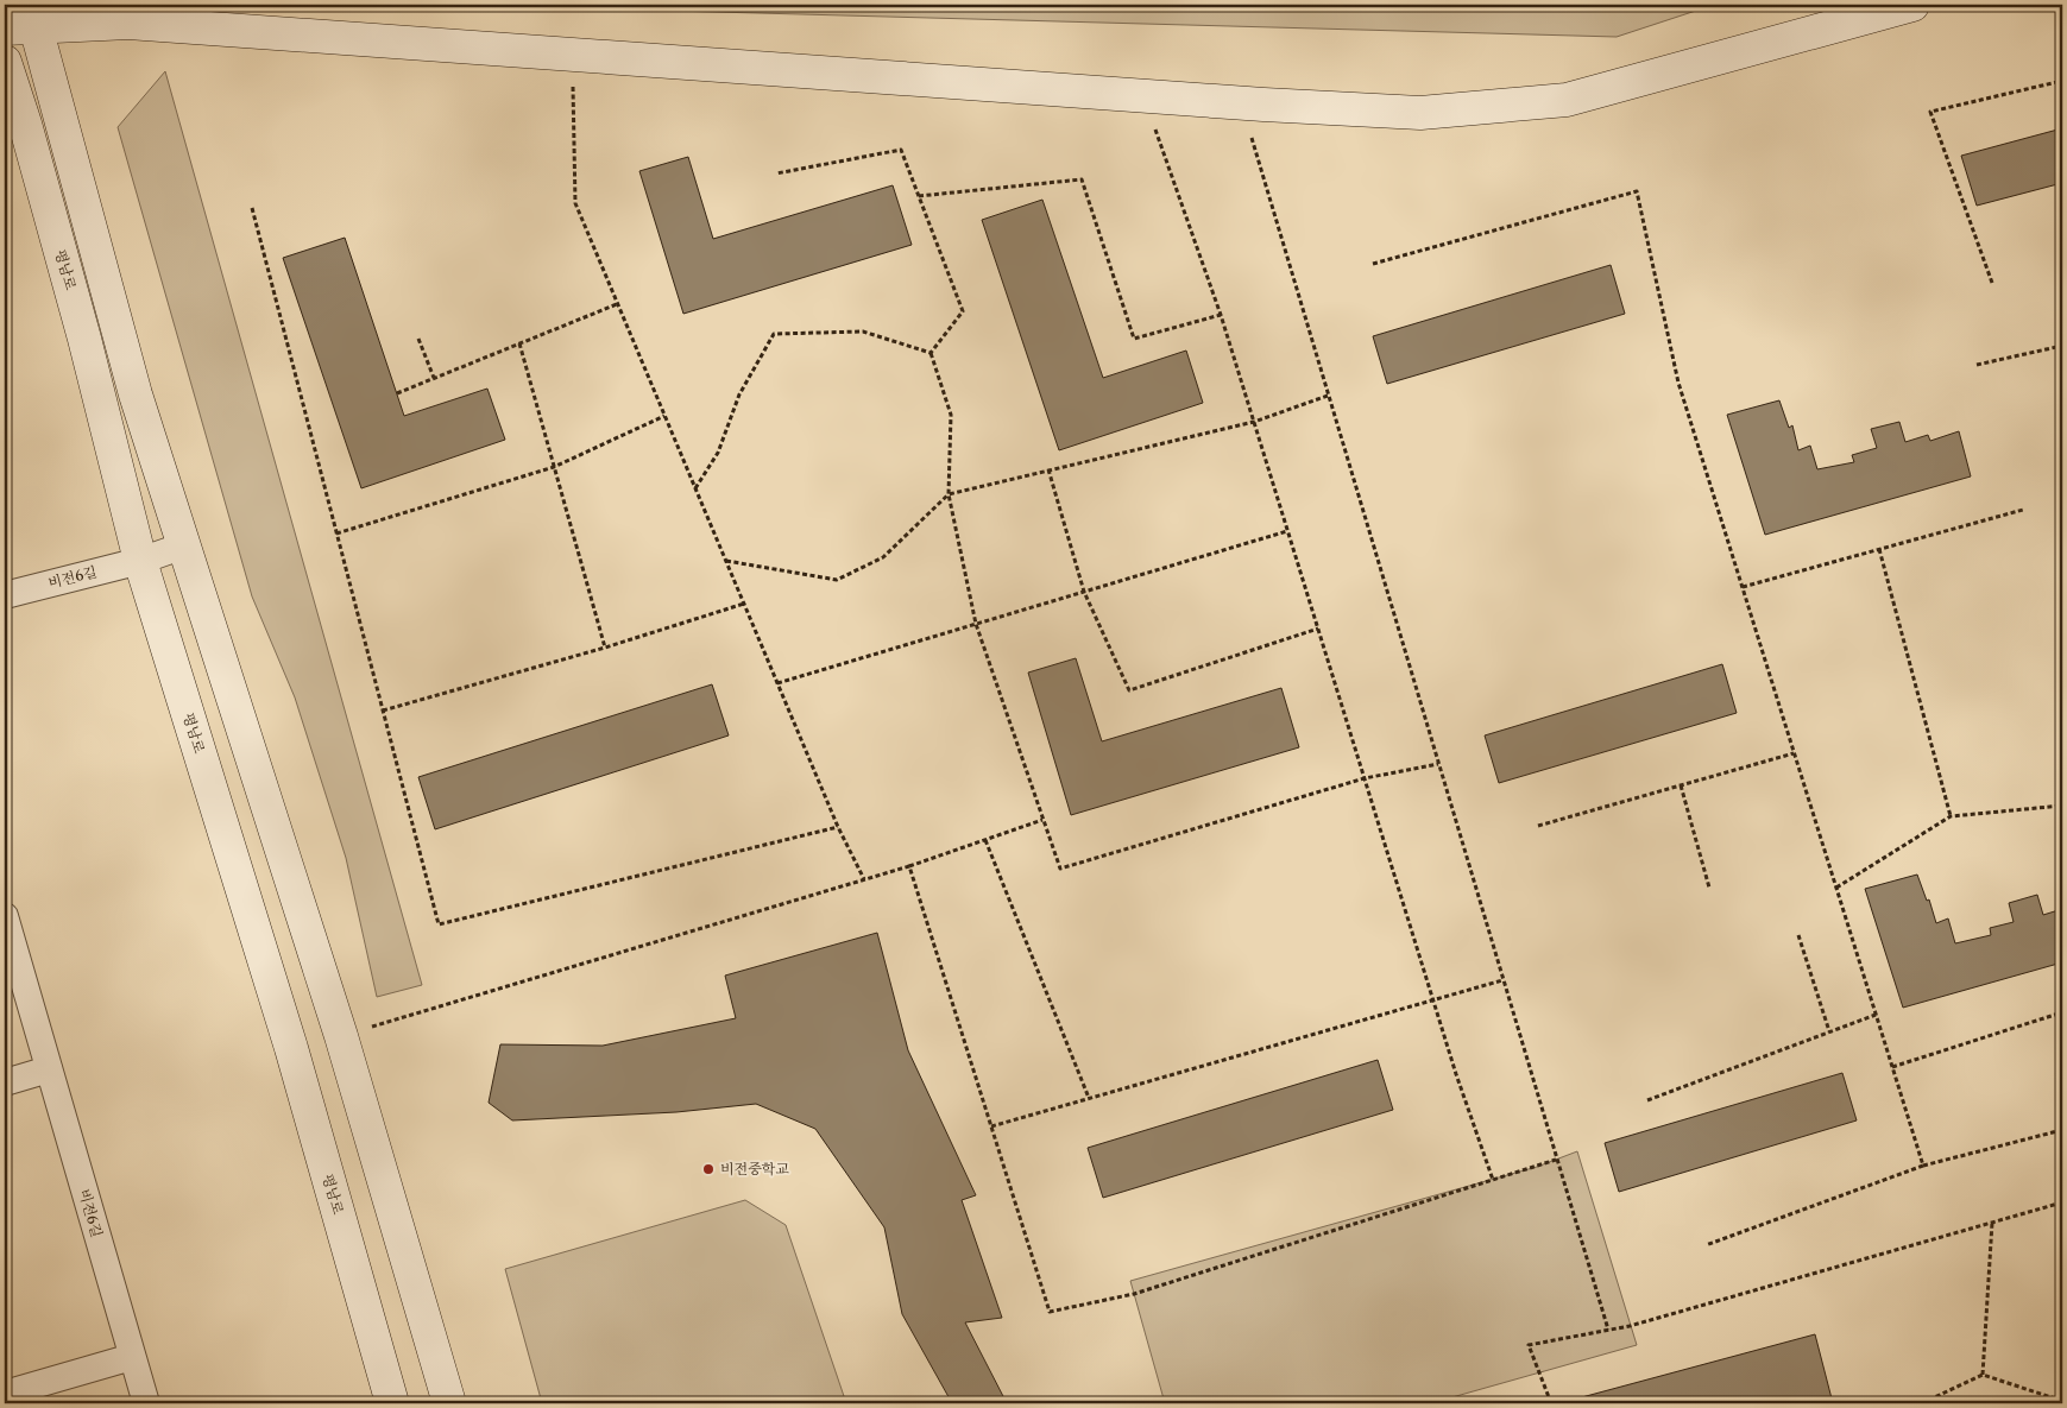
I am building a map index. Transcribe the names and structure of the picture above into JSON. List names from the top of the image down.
{
  "streets": {
    "street": ["평남로", "비전6길"]
  },
  "crossings": [
    ["평남로", "비전6길"]
  ],
  "places": ["비전중학교"]
}
